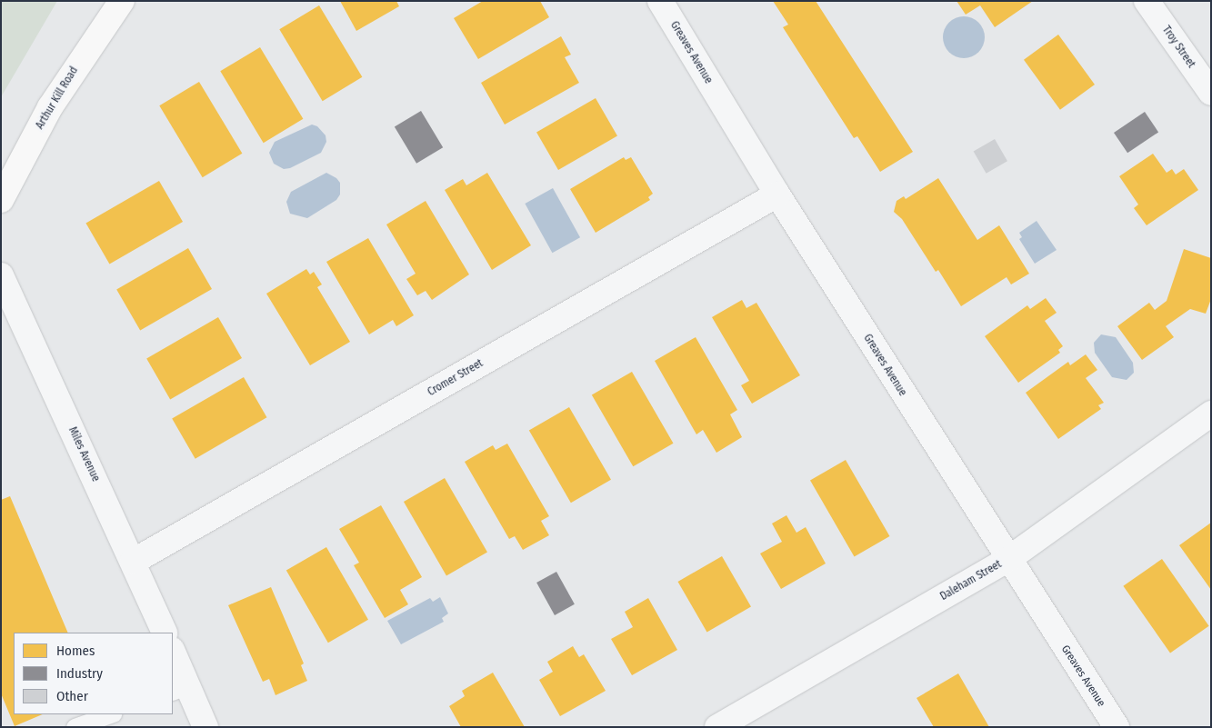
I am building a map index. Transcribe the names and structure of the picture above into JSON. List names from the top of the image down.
{
  "streets": {
    "street": [
      "Troy Street",
      "Greaves Avenue",
      "Arthur Kill Road",
      "Cromer Street",
      "Miles Avenue",
      "Daleham Street"
    ]
  },
  "crossings": [
    ["Greaves Avenue", "Cromer Street"],
    ["Greaves Avenue", "Daleham Street"],
    ["Cromer Street", "Miles Avenue"]
  ],
  "legend": ["Homes", "Industry", "Other"]
}
